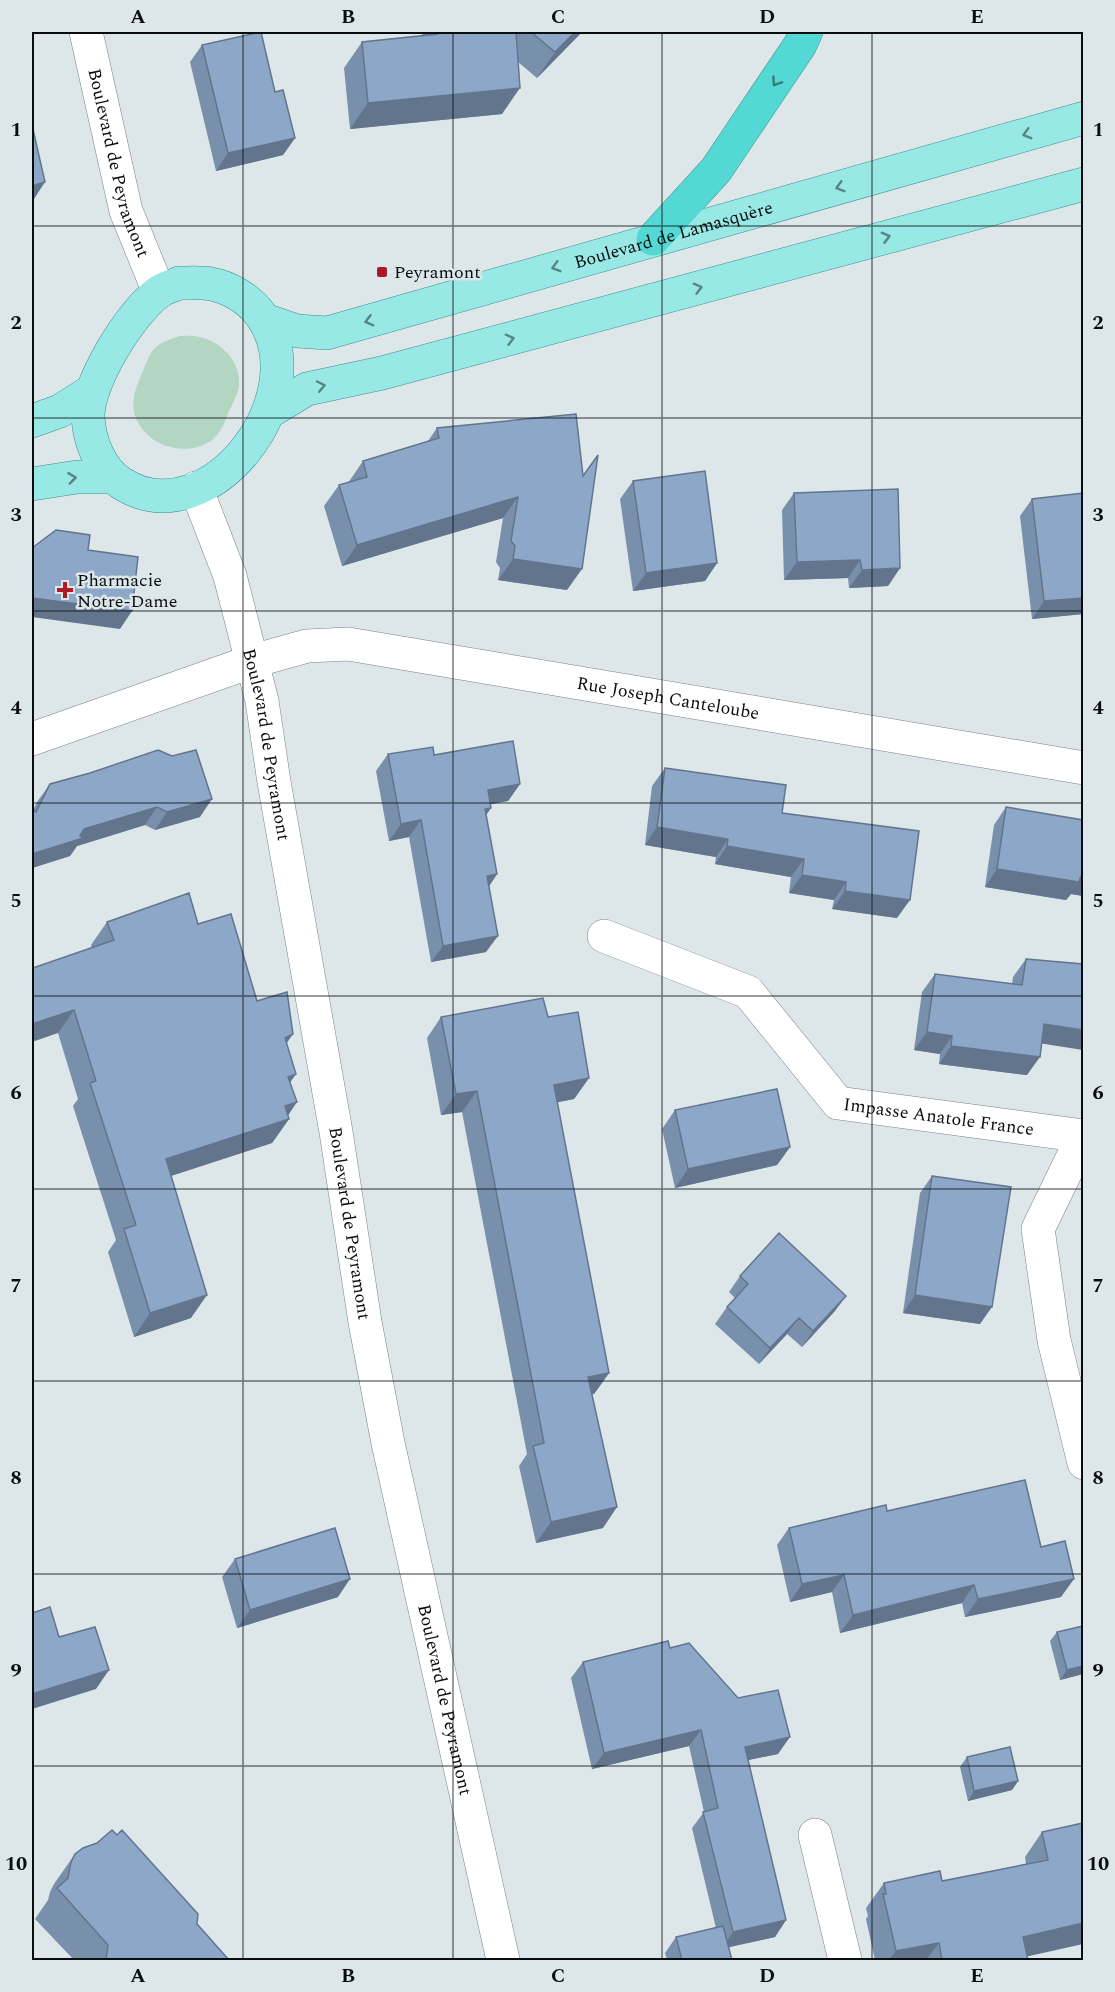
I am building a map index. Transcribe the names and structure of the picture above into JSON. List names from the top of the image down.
{
  "streets": {
    "main road": ["Boulevard de Lamasquère"],
    "street": ["Boulevard de Peyramont", "Rue Joseph Canteloube", "Impasse Anatole France"]
  },
  "crossings": [
    ["Boulevard de Peyramont", "Boulevard de Lamasquère"],
    ["Boulevard de Peyramont", "Rue Joseph Canteloube"]
  ],
  "places": {
    "transit": ["Peyramont"],
    "health": ["Pharmacie Notre-Dame"]
  },
  "grid": {
    "columns": [
      "A",
      "B",
      "C",
      "D",
      "E"
    ],
    "rows": [
      "1",
      "2",
      "3",
      "4",
      "5",
      "6",
      "7",
      "8",
      "9",
      "10"
    ]
  }
}
